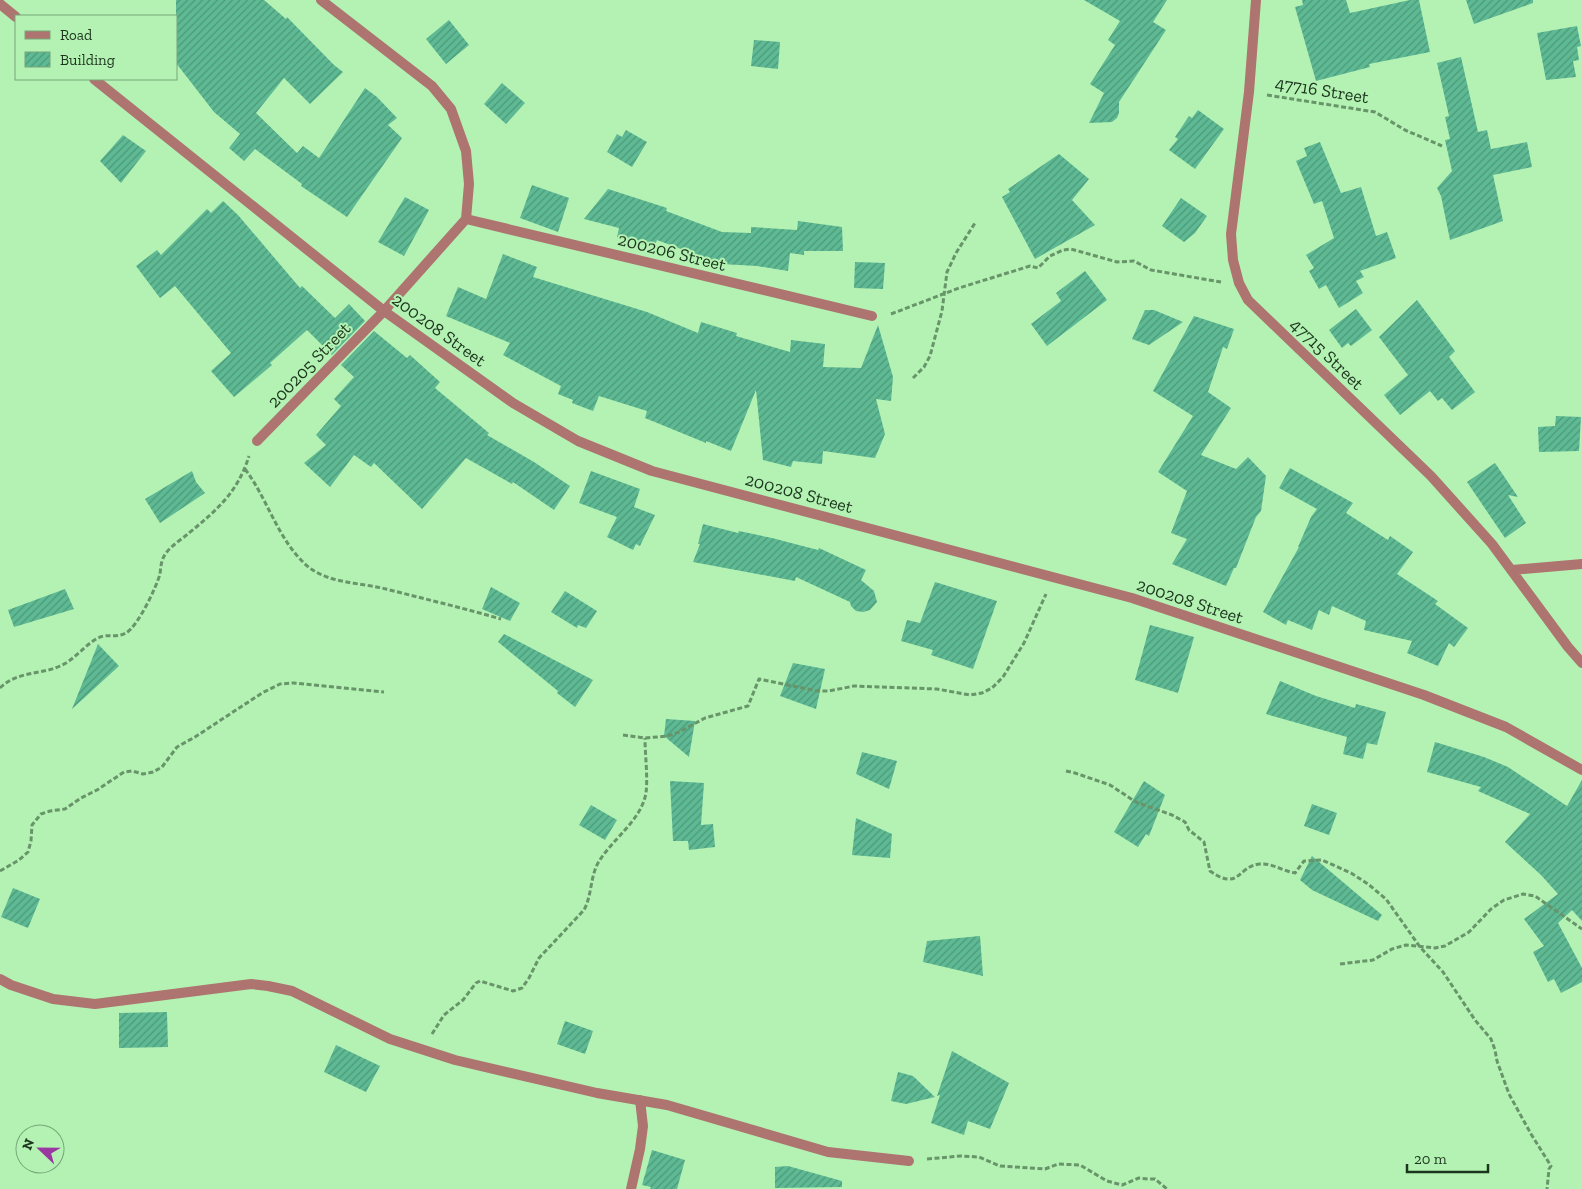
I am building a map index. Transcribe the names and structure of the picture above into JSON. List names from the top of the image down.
{
  "streets": {
    "street": [
      "200206 Street",
      "200208 Street",
      "47715 Street",
      "200205 Street"
    ],
    "path": ["47716 Street"]
  },
  "crossings": [
    ["47716 Street", "47715 Street"],
    ["200206 Street", "200205 Street"],
    ["200208 Street", "200205 Street"]
  ],
  "legend": ["Road", "Building"],
  "scale_bar": "20 m",
  "north": "left"
}
